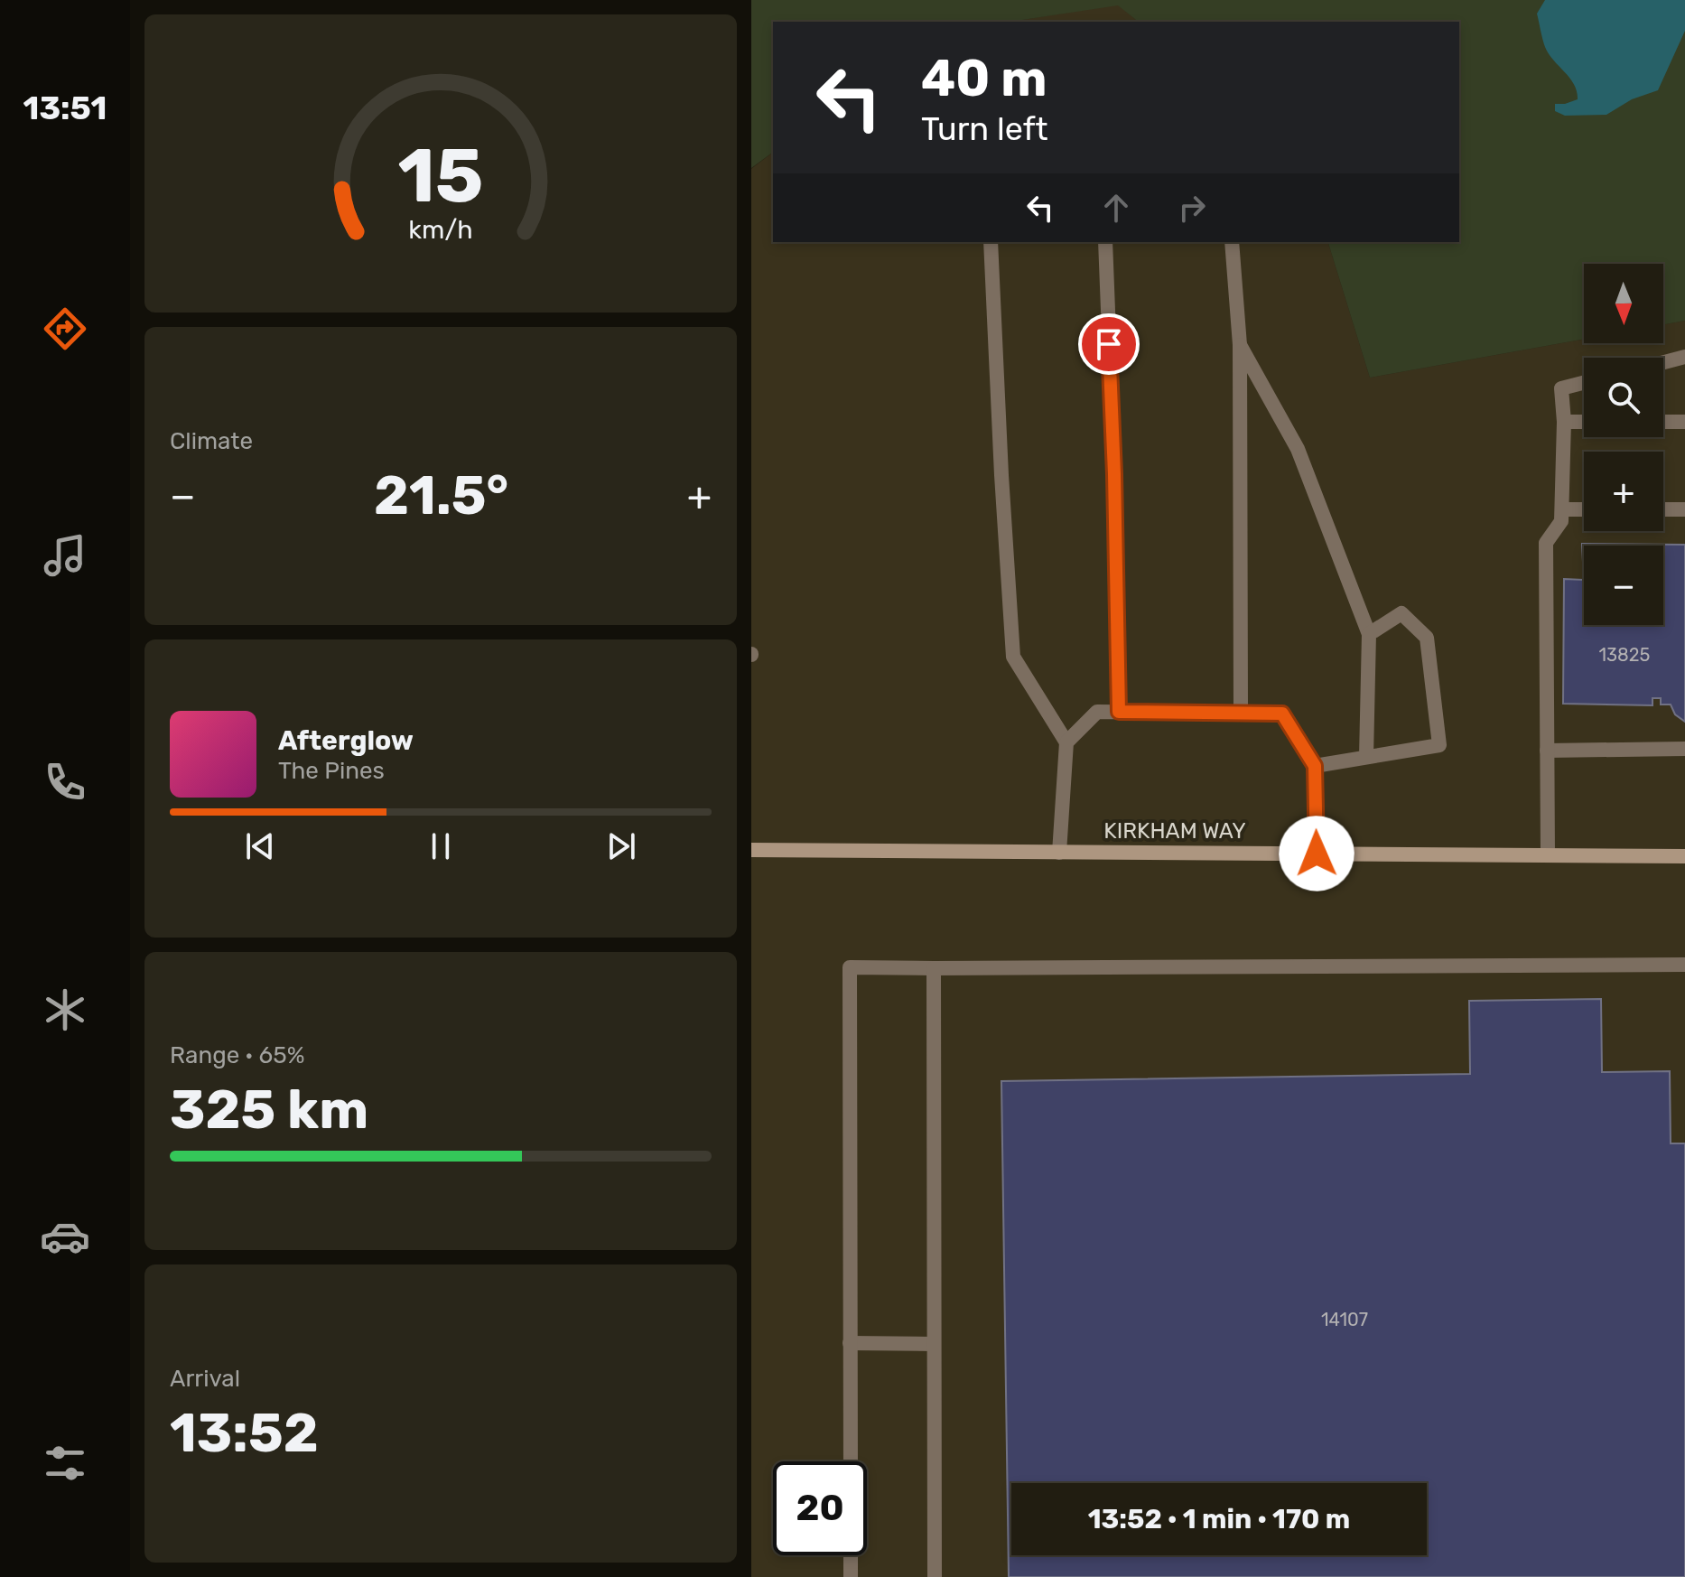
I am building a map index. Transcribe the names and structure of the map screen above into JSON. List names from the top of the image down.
{
  "streets": {
    "main road": ["KIRKHAM WAY"]
  },
  "house_numbers": ["13825", "14107"],
  "north": "bottom",
  "page": {
    "tabs": "13:51",
    "turn": ["40 m", "Turn left"],
    "map_buttons": ["+", "−"],
    "tile": [
      "Climate",
      ["Range · 65%", "325 km"],
      ["Arrival", "13:52"]
    ],
    "heat": ["−", "21.5°", "+"],
    "song": ["Afterglow", "The Pines"],
    "limit": "20",
    "trip": "13:52 · 1 min · 170 m",
    "gauge": ["15", "km/h"]
  }
}
